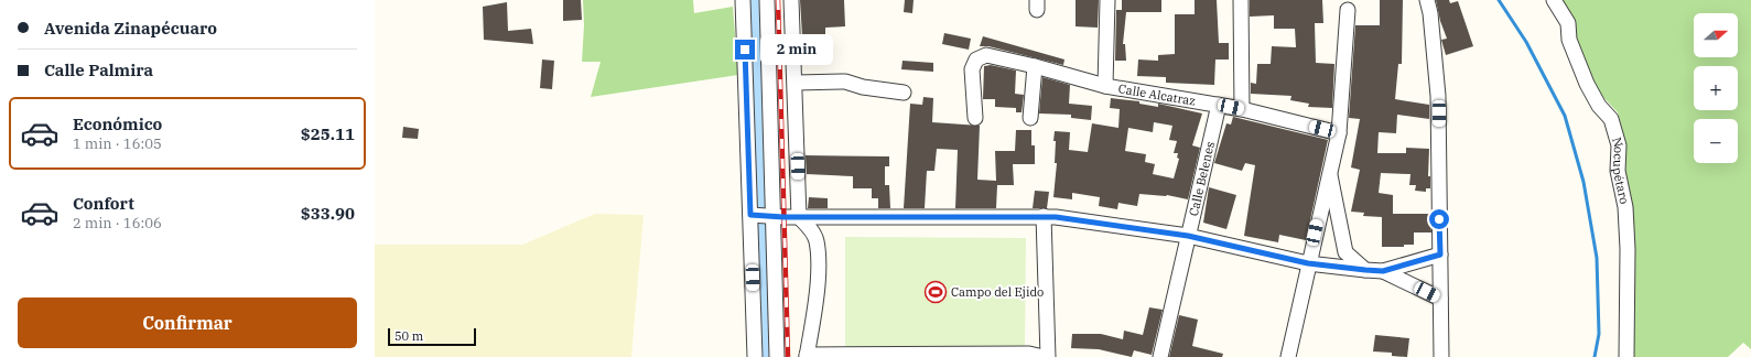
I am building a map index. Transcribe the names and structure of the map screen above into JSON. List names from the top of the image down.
{
  "streets": {
    "street": ["Calle Alcatraz", "Nocupétaro", "Calle Belenes"]
  },
  "crossings": [
    ["Calle Alcatraz", "Calle Belenes"]
  ],
  "places": {
    "sports": ["Campo del Ejido"]
  },
  "scale_bar": "50 m",
  "north": "right",
  "page": {
    "banner": ["Avenida Zinapécuaro", "Calle Palmira"],
    "map_buttons": ["+", "−"],
    "bubble": "2 min",
    "list": [
      {
        "name": "Económico",
        "note": "1 min · 16:05",
        "value": "$25.11"
      },
      {
        "name": "Confort",
        "note": "2 min · 16:06",
        "value": "$33.90"
      }
    ],
    "buttons": "Confirmar",
    "scale": "50 m"
  }
}
